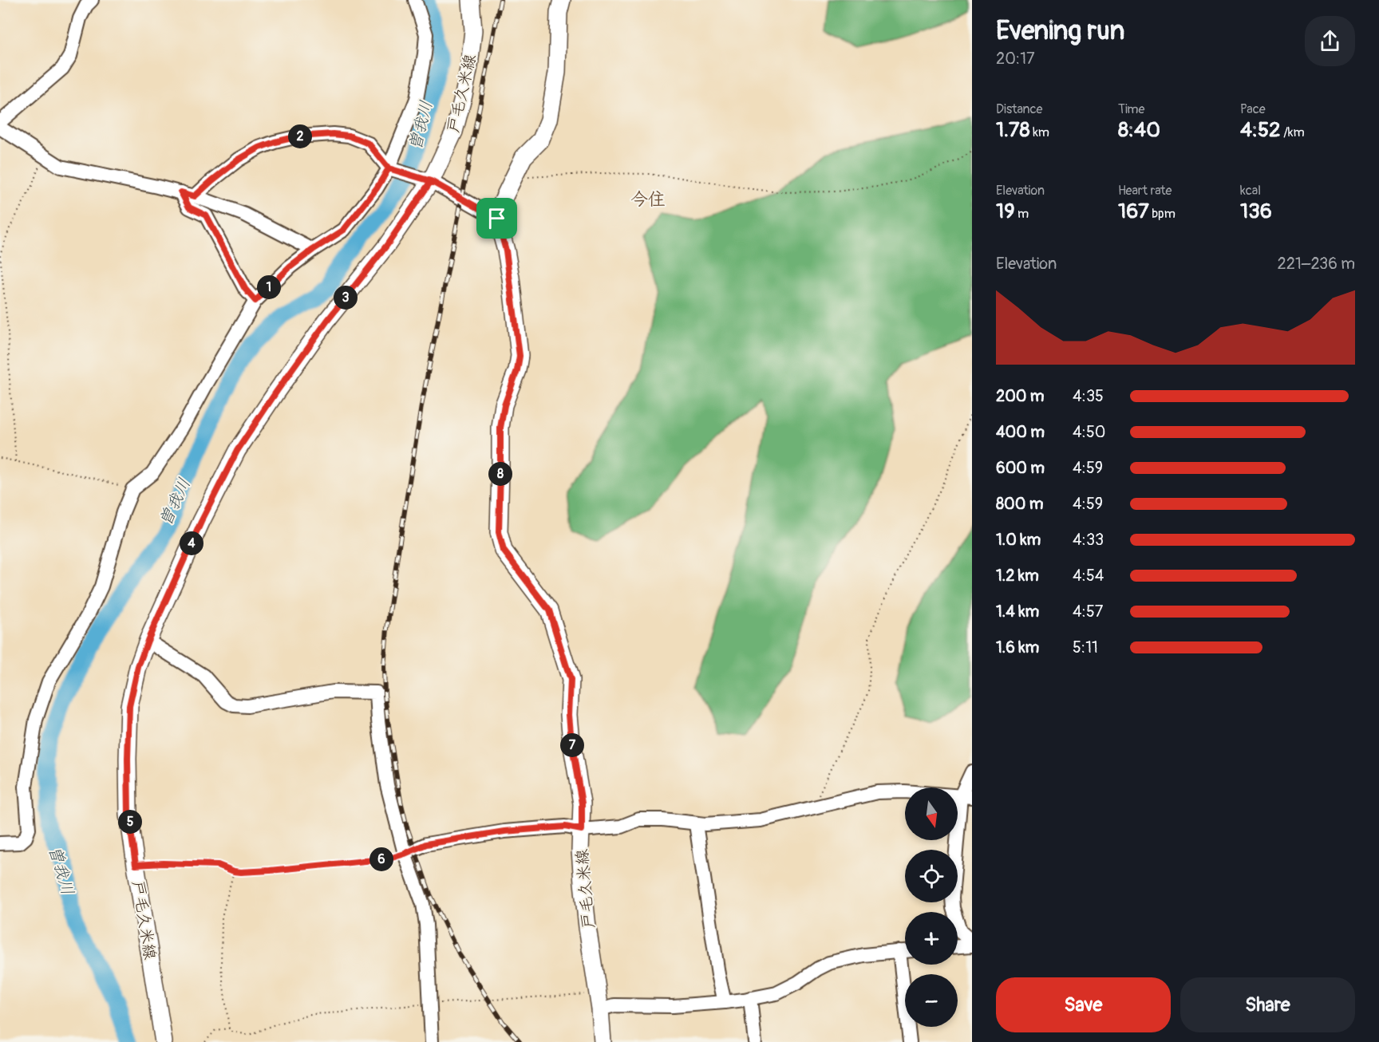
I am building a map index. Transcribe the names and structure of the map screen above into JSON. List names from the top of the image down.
{
  "streets": {
    "main road": ["戸毛久米線"]
  },
  "districts": ["今住"],
  "water": ["曽我川"],
  "north": "bottom",
  "page": {
    "heading": ["Evening run", "20:17"],
    "stats": [
      ["Distance", "1.78 km"],
      ["Time", "8:40"],
      ["Pace", "4:52 /km"],
      ["Elevation", "19 m"],
      ["Heart rate", "167 bpm"],
      ["kcal", "136"]
    ],
    "pins": [
      "2",
      "1",
      "3",
      "8",
      "4",
      "7",
      "5",
      "6"
    ],
    "chart": ["Elevation", "221–236 m"],
    "list": [
      {
        "name": "200 m",
        "note": "4:35"
      },
      {
        "name": "400 m",
        "note": "4:50"
      },
      {
        "name": "600 m",
        "note": "4:59"
      },
      {
        "name": "800 m",
        "note": "4:59"
      },
      {
        "name": "1.0 km",
        "note": "4:33"
      },
      {
        "name": "1.2 km",
        "note": "4:54"
      },
      {
        "name": "1.4 km",
        "note": "4:57"
      },
      {
        "name": "1.6 km",
        "note": "5:11"
      }
    ],
    "map_buttons": ["+", "−"],
    "buttons": ["Save", "Share"]
  }
}
